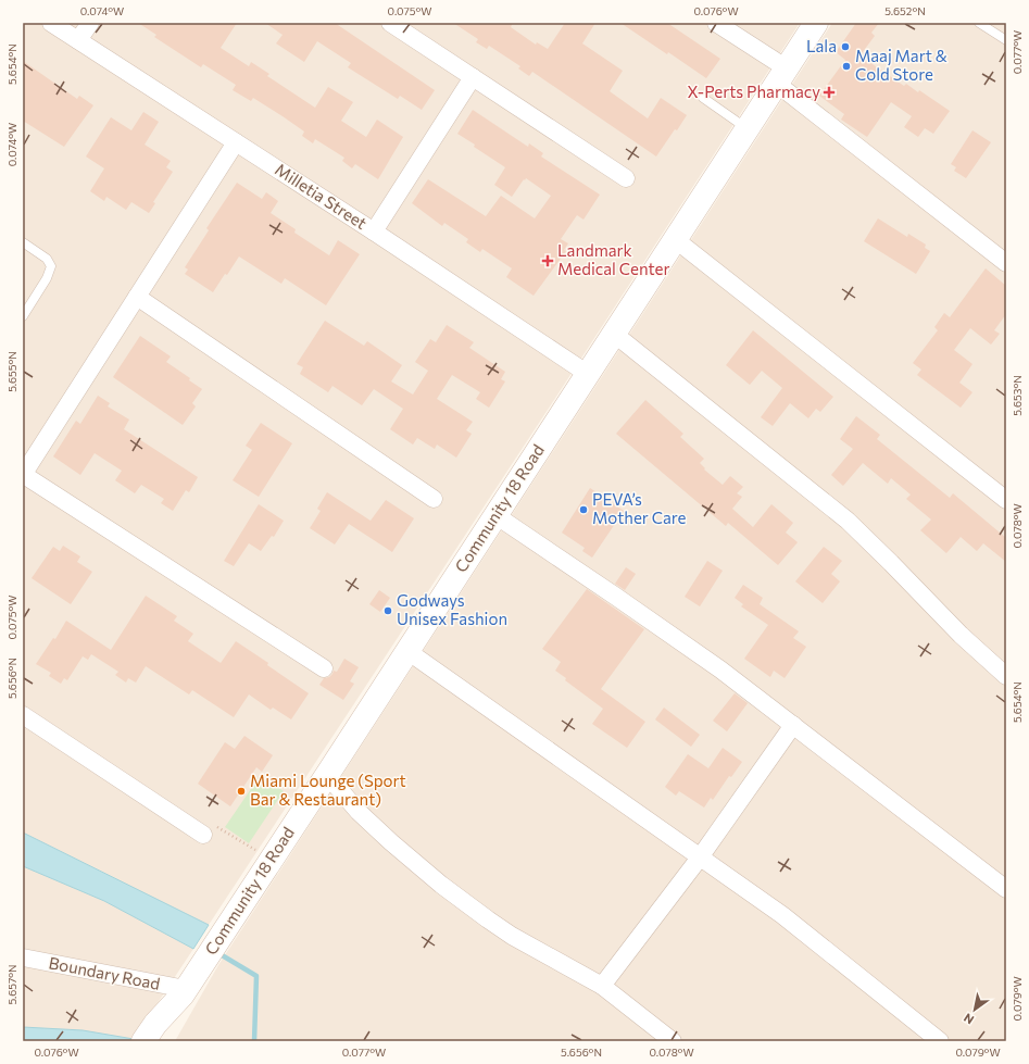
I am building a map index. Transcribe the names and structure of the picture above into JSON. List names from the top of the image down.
{
  "streets": {
    "main road": ["Community 18 Road"],
    "street": ["Milletia Street", "Boundary Road"]
  },
  "crossings": [
    ["Milletia Street", "Community 18 Road"],
    ["Community 18 Road", "Boundary Road"]
  ],
  "places": {
    "other": [
      "Lala",
      "Maaj Mart & Cold Store",
      "PEVA’s Mother Care",
      "Godways Unisex Fashion",
      "Miami Lounge (Sport Bar & Restaurant)"
    ],
    "health": ["X-Perts Pharmacy", "Landmark Medical Center"]
  },
  "north": "bottom left",
  "coordinates": [
    "0.074°W",
    "0.075°W",
    "0.076°W",
    "5.652°N",
    "0.077°W",
    "5.654°N",
    "5.655°N",
    "5.653°N",
    "0.078°W",
    "5.656°N",
    "5.657°N",
    "0.079°W"
  ]
}
